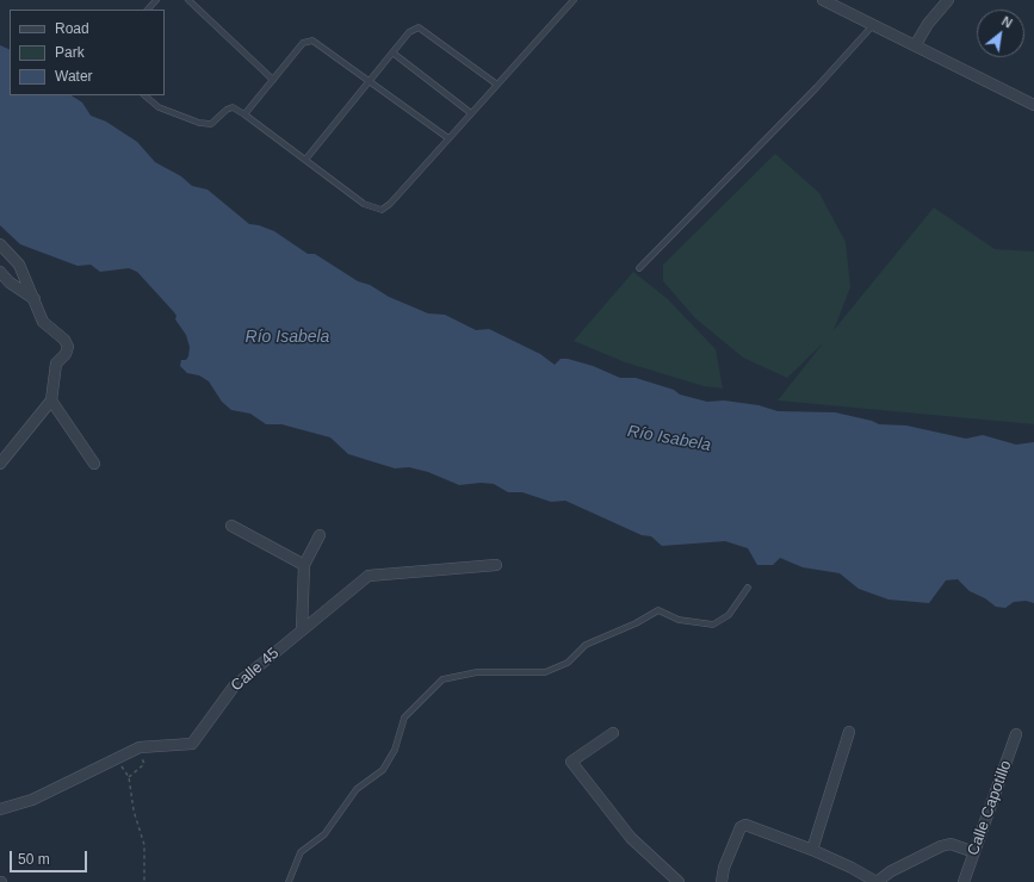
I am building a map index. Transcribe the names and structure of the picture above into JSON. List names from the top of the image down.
{
  "streets": {
    "street": ["Calle 45", "Calle Capotillo"]
  },
  "water": ["Río Isabela"],
  "legend": ["Road", "Park", "Water"],
  "scale_bar": "50 m",
  "north": "top right"
}
